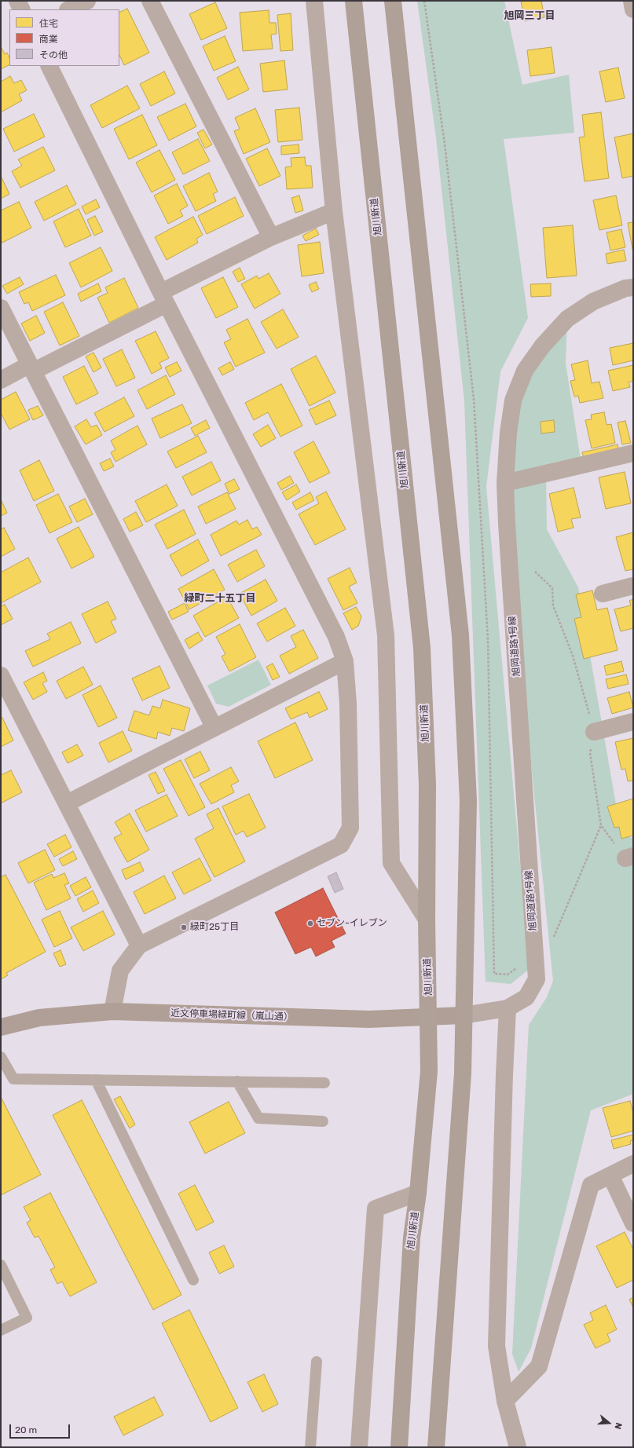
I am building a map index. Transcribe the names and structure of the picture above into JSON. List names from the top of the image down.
{
  "streets": {
    "highway": ["旭川新道"],
    "main road": ["近文停車場緑町線（嵐山通）"],
    "street": ["旭岡道路1号線"]
  },
  "crossings": [
    ["旭川新道", "近文停車場緑町線（嵐山通）"],
    ["旭岡道路1号線", "近文停車場緑町線（嵐山通）"]
  ],
  "districts": ["旭岡三丁目", "緑町二十五丁目"],
  "places": ["セブン-イレブン", "緑町25丁目"],
  "legend": ["住宅", "商業", "その他"],
  "scale_bar": "20 m",
  "north": "right"
}
